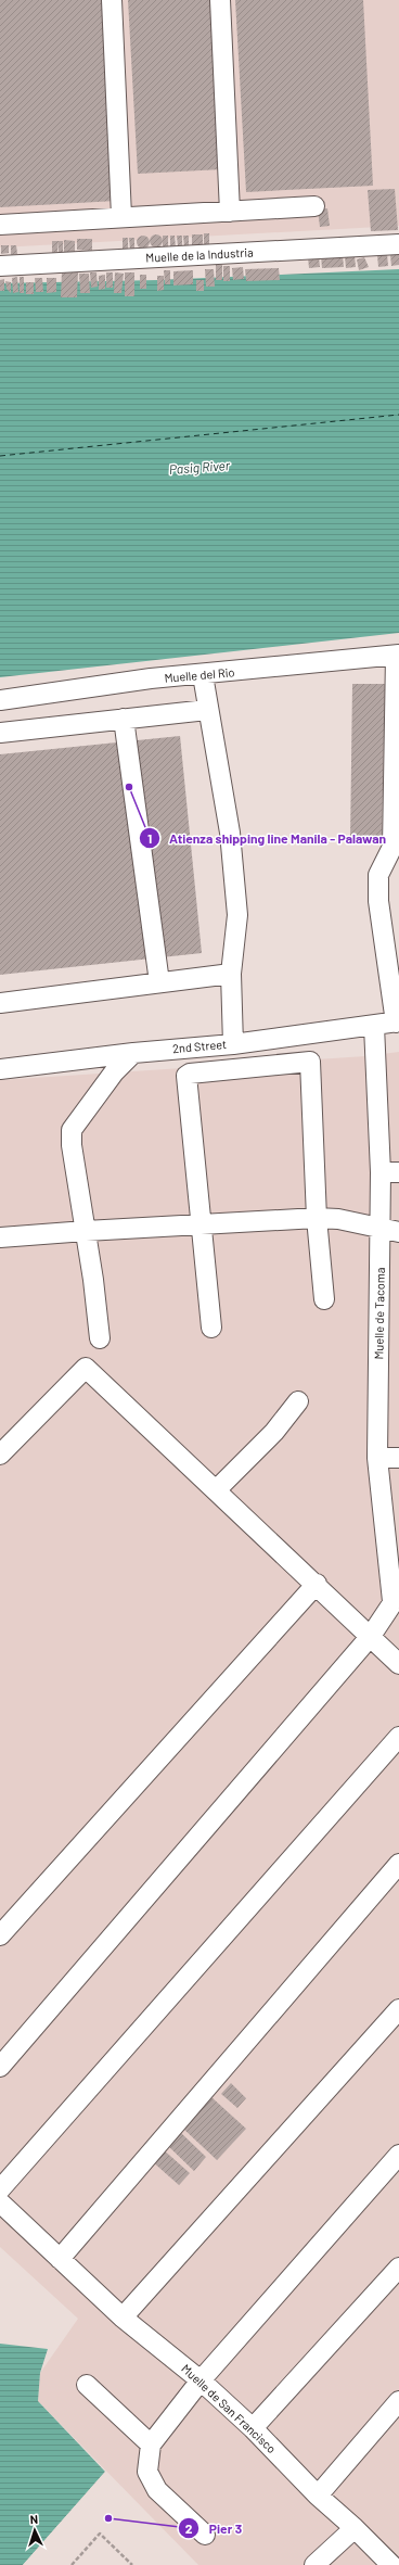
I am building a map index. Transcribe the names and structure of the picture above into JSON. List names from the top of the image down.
{
  "streets": {
    "street": [
      "Muelle de la Industria",
      "Muelle del Rio",
      "2nd Street",
      "Muelle de Tacoma",
      "Muelle de San Francisco"
    ]
  },
  "crossings": [
    ["2nd Street", "Muelle de Tacoma"]
  ],
  "water": ["Pasig River"],
  "places": ["Atienza shipping line Manila - Palawan", "Pier 3"],
  "north": "top"
}
